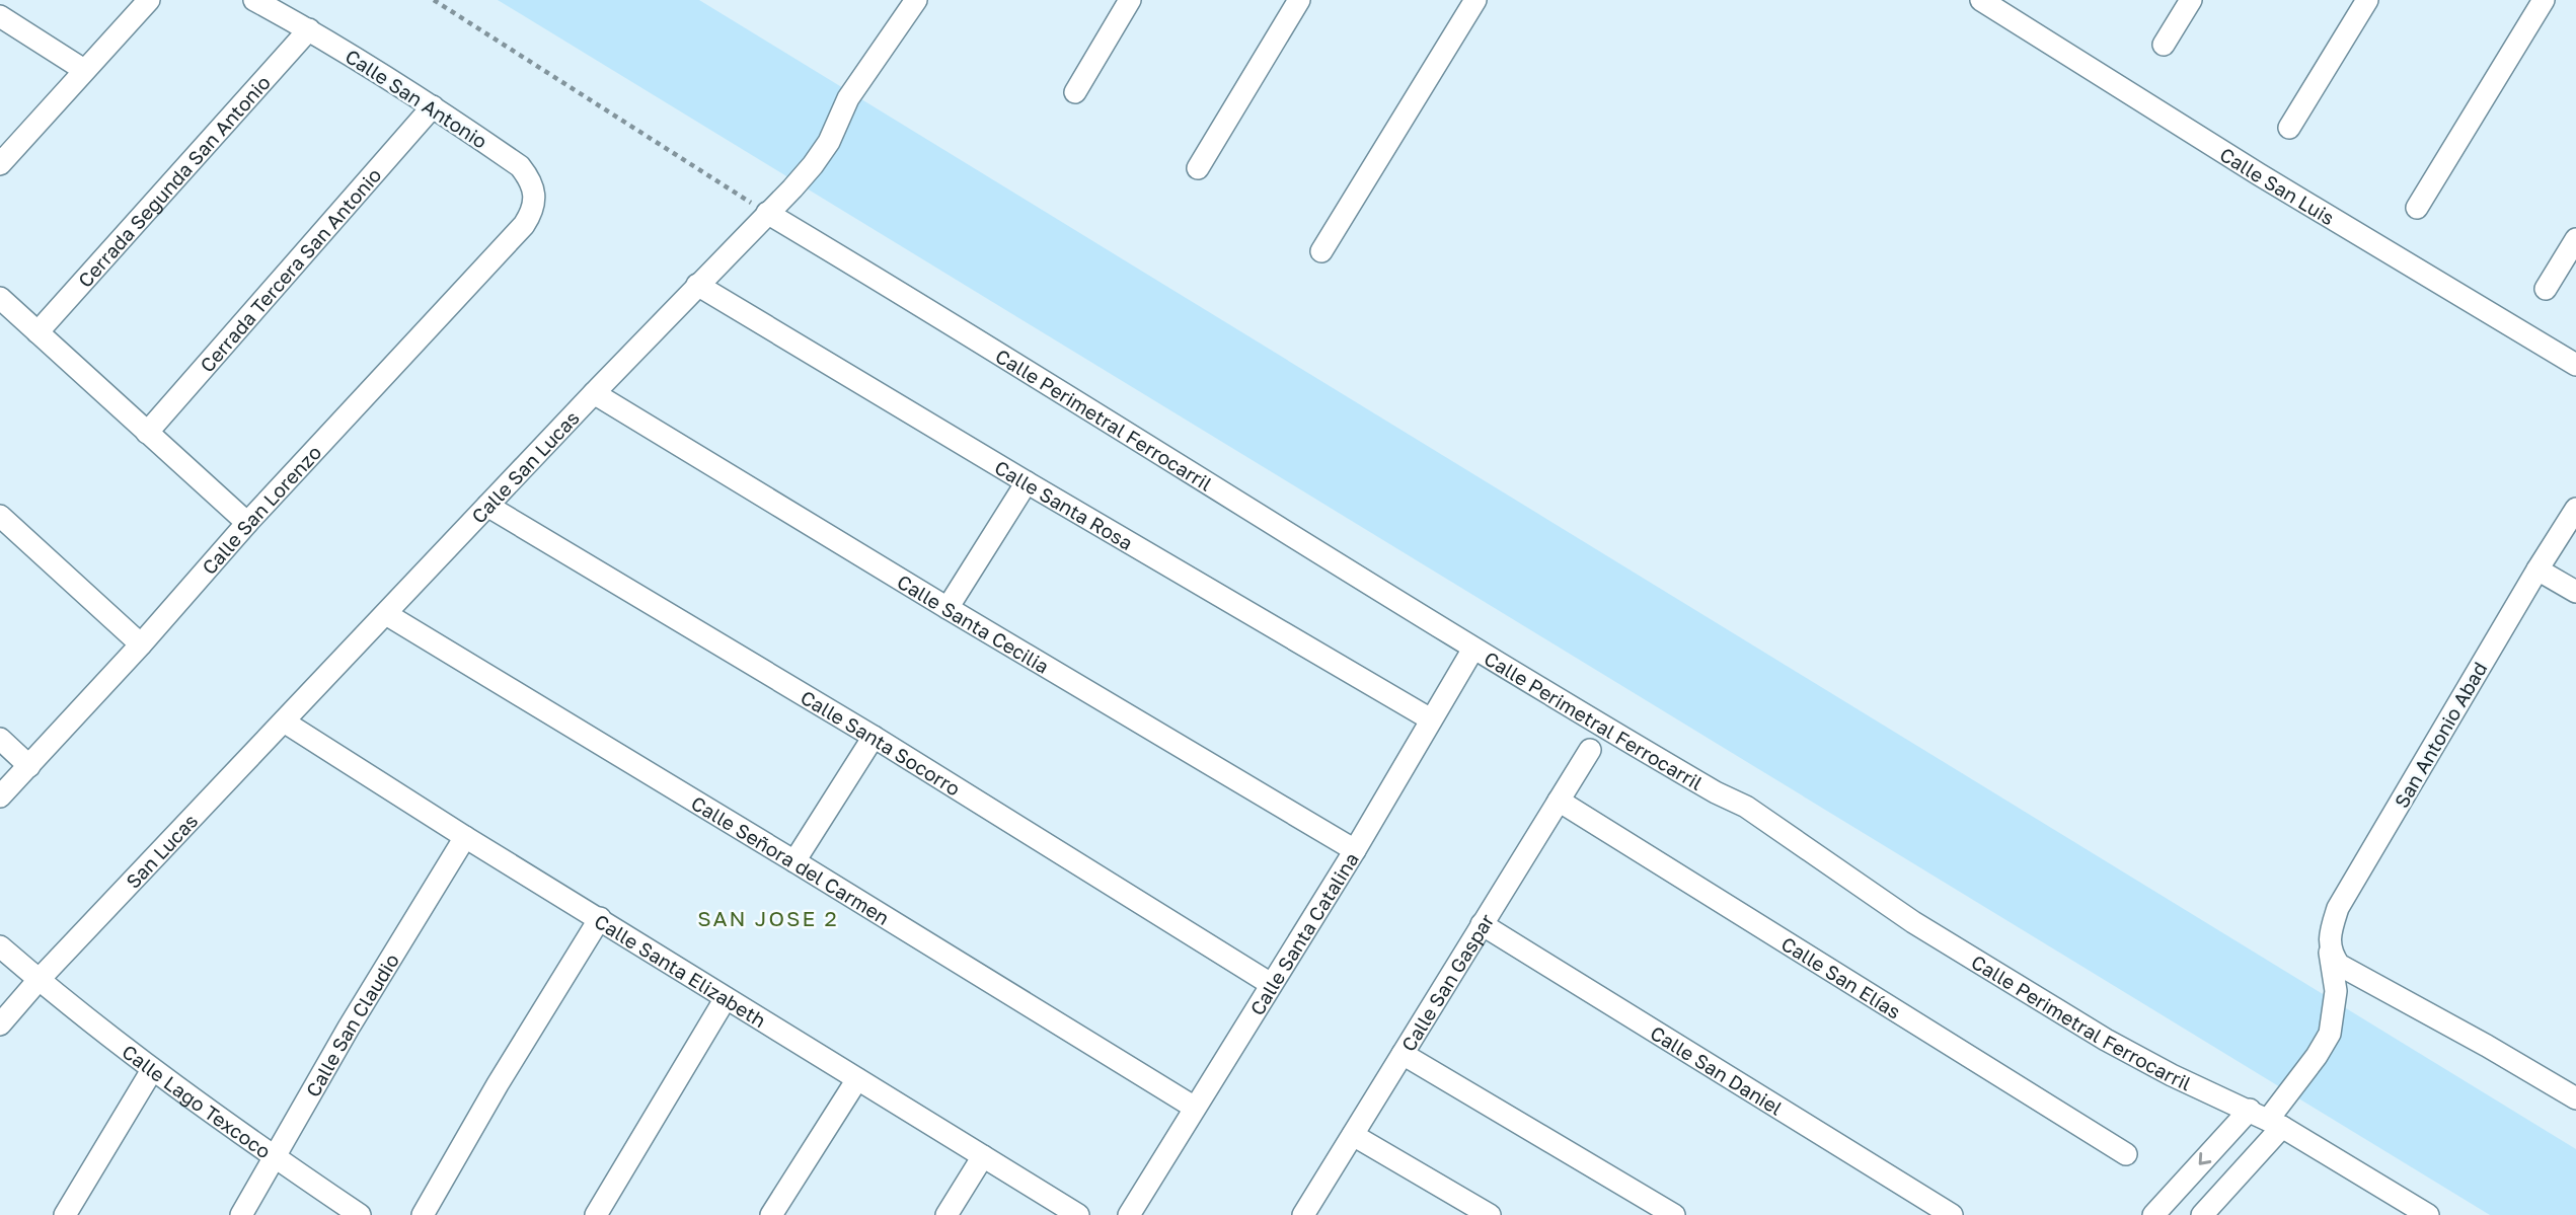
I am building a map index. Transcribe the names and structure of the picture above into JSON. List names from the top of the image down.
{
  "streets": {
    "street": [
      "Calle San Antonio",
      "Cerrada Segunda San Antonio",
      "Calle San Luis",
      "Cerrada Tercera San Antonio",
      "Calle Perimetral Ferrocarril",
      "Calle San Lucas",
      "Calle Santa Rosa",
      "Calle San Lorenzo",
      "Calle Santa Cecilia",
      "San Antonio Abad",
      "Calle Santa Socorro",
      "San Lucas",
      "Calle Señora del Carmen",
      "Calle Santa Catalina",
      "Calle Santa Elizabeth",
      "Calle San Elías",
      "Calle San Gaspar",
      "Calle San Claudio",
      "Calle San Daniel",
      "Calle Lago Texcoco"
    ]
  },
  "crossings": [
    ["Calle San Antonio", "Cerrada Segunda San Antonio"],
    ["Calle San Antonio", "Cerrada Tercera San Antonio"],
    ["Calle San Antonio", "Calle San Lorenzo"],
    ["Calle Perimetral Ferrocarril", "Calle San Lucas"],
    ["Calle Perimetral Ferrocarril", "San Antonio Abad"],
    ["Calle Perimetral Ferrocarril", "Calle Santa Catalina"],
    ["Calle San Lucas", "Calle Santa Rosa"],
    ["Calle San Lucas", "Calle Santa Cecilia"],
    ["Calle San Lucas", "Calle Santa Socorro"],
    ["Calle San Lucas", "San Lucas"],
    ["Calle San Lucas", "Calle Señora del Carmen"],
    ["Calle San Lucas", "Calle Santa Elizabeth"],
    ["Calle Santa Rosa", "Calle Santa Catalina"],
    ["Calle Santa Cecilia", "Calle Santa Catalina"],
    ["Calle Santa Socorro", "Calle Santa Catalina"],
    ["San Lucas", "Calle Santa Elizabeth"],
    ["San Lucas", "Calle Lago Texcoco"],
    ["Calle Señora del Carmen", "Calle Santa Catalina"],
    ["Calle Santa Elizabeth", "Calle San Claudio"],
    ["Calle San Elías", "Calle San Gaspar"],
    ["Calle San Gaspar", "Calle San Daniel"],
    ["Calle San Claudio", "Calle Lago Texcoco"]
  ],
  "districts": ["SAN JOSE 2"]
}
